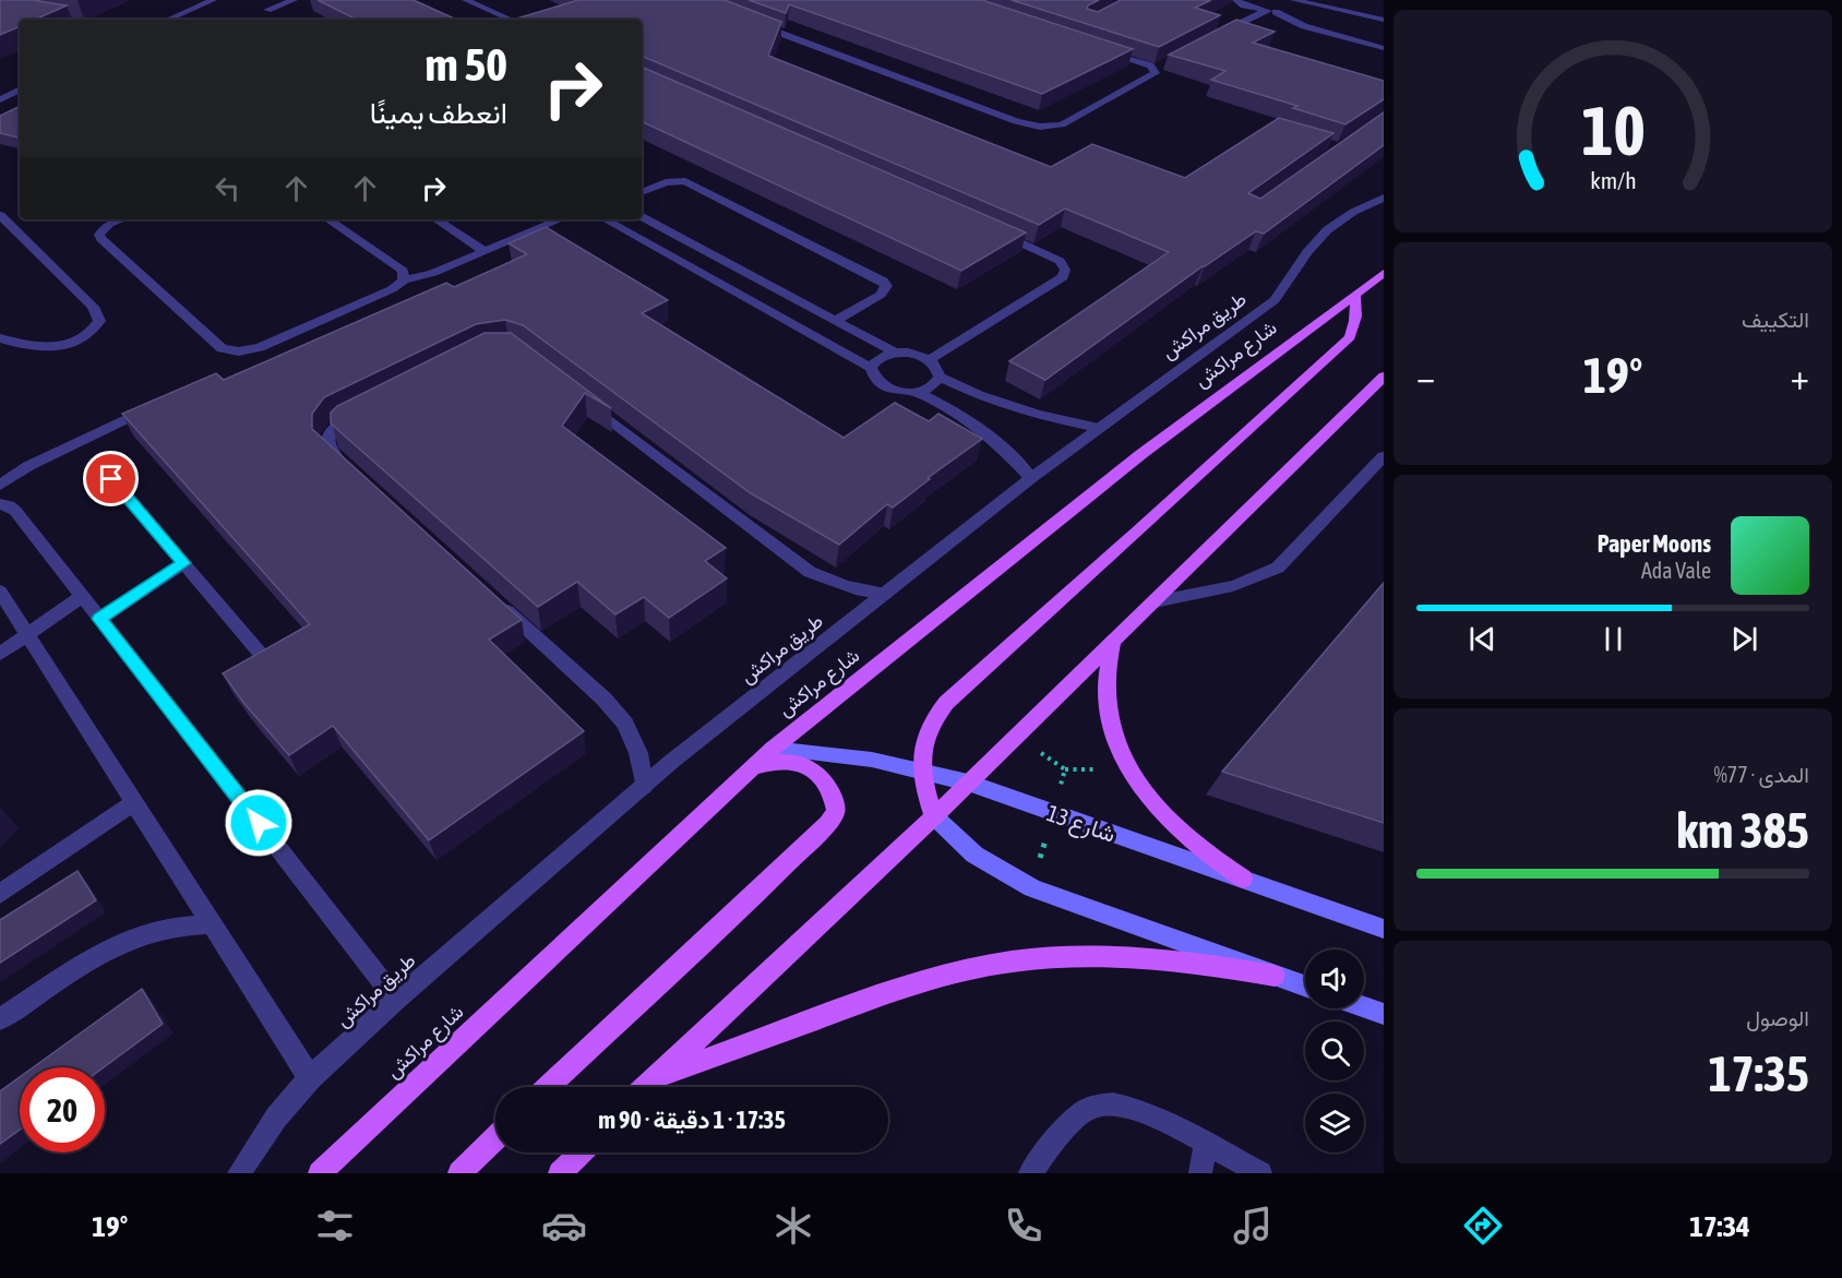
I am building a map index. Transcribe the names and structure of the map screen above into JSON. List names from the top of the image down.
{
  "streets": {
    "main road": ["شارع مراكش"],
    "street": ["طريق مراكش", "شارع 13"]
  },
  "crossings": [
    ["شارع مراكش", "شارع 13"]
  ],
  "page": {
    "turn": ["50 m", "انعطف يمينًا"],
    "tile": [
      "التكييف",
      ["المدى · 77%", "385 km"],
      ["الوصول", "17:35"]
    ],
    "heat": ["−", "19°", "+"],
    "song": ["Paper Moons", "Ada Vale"],
    "limit": "20",
    "trip": "17:35 · 1 دقيقة · 90 m",
    "tabs": ["17:34", "19°"],
    "gauge": ["10", "km/h"]
  }
}
